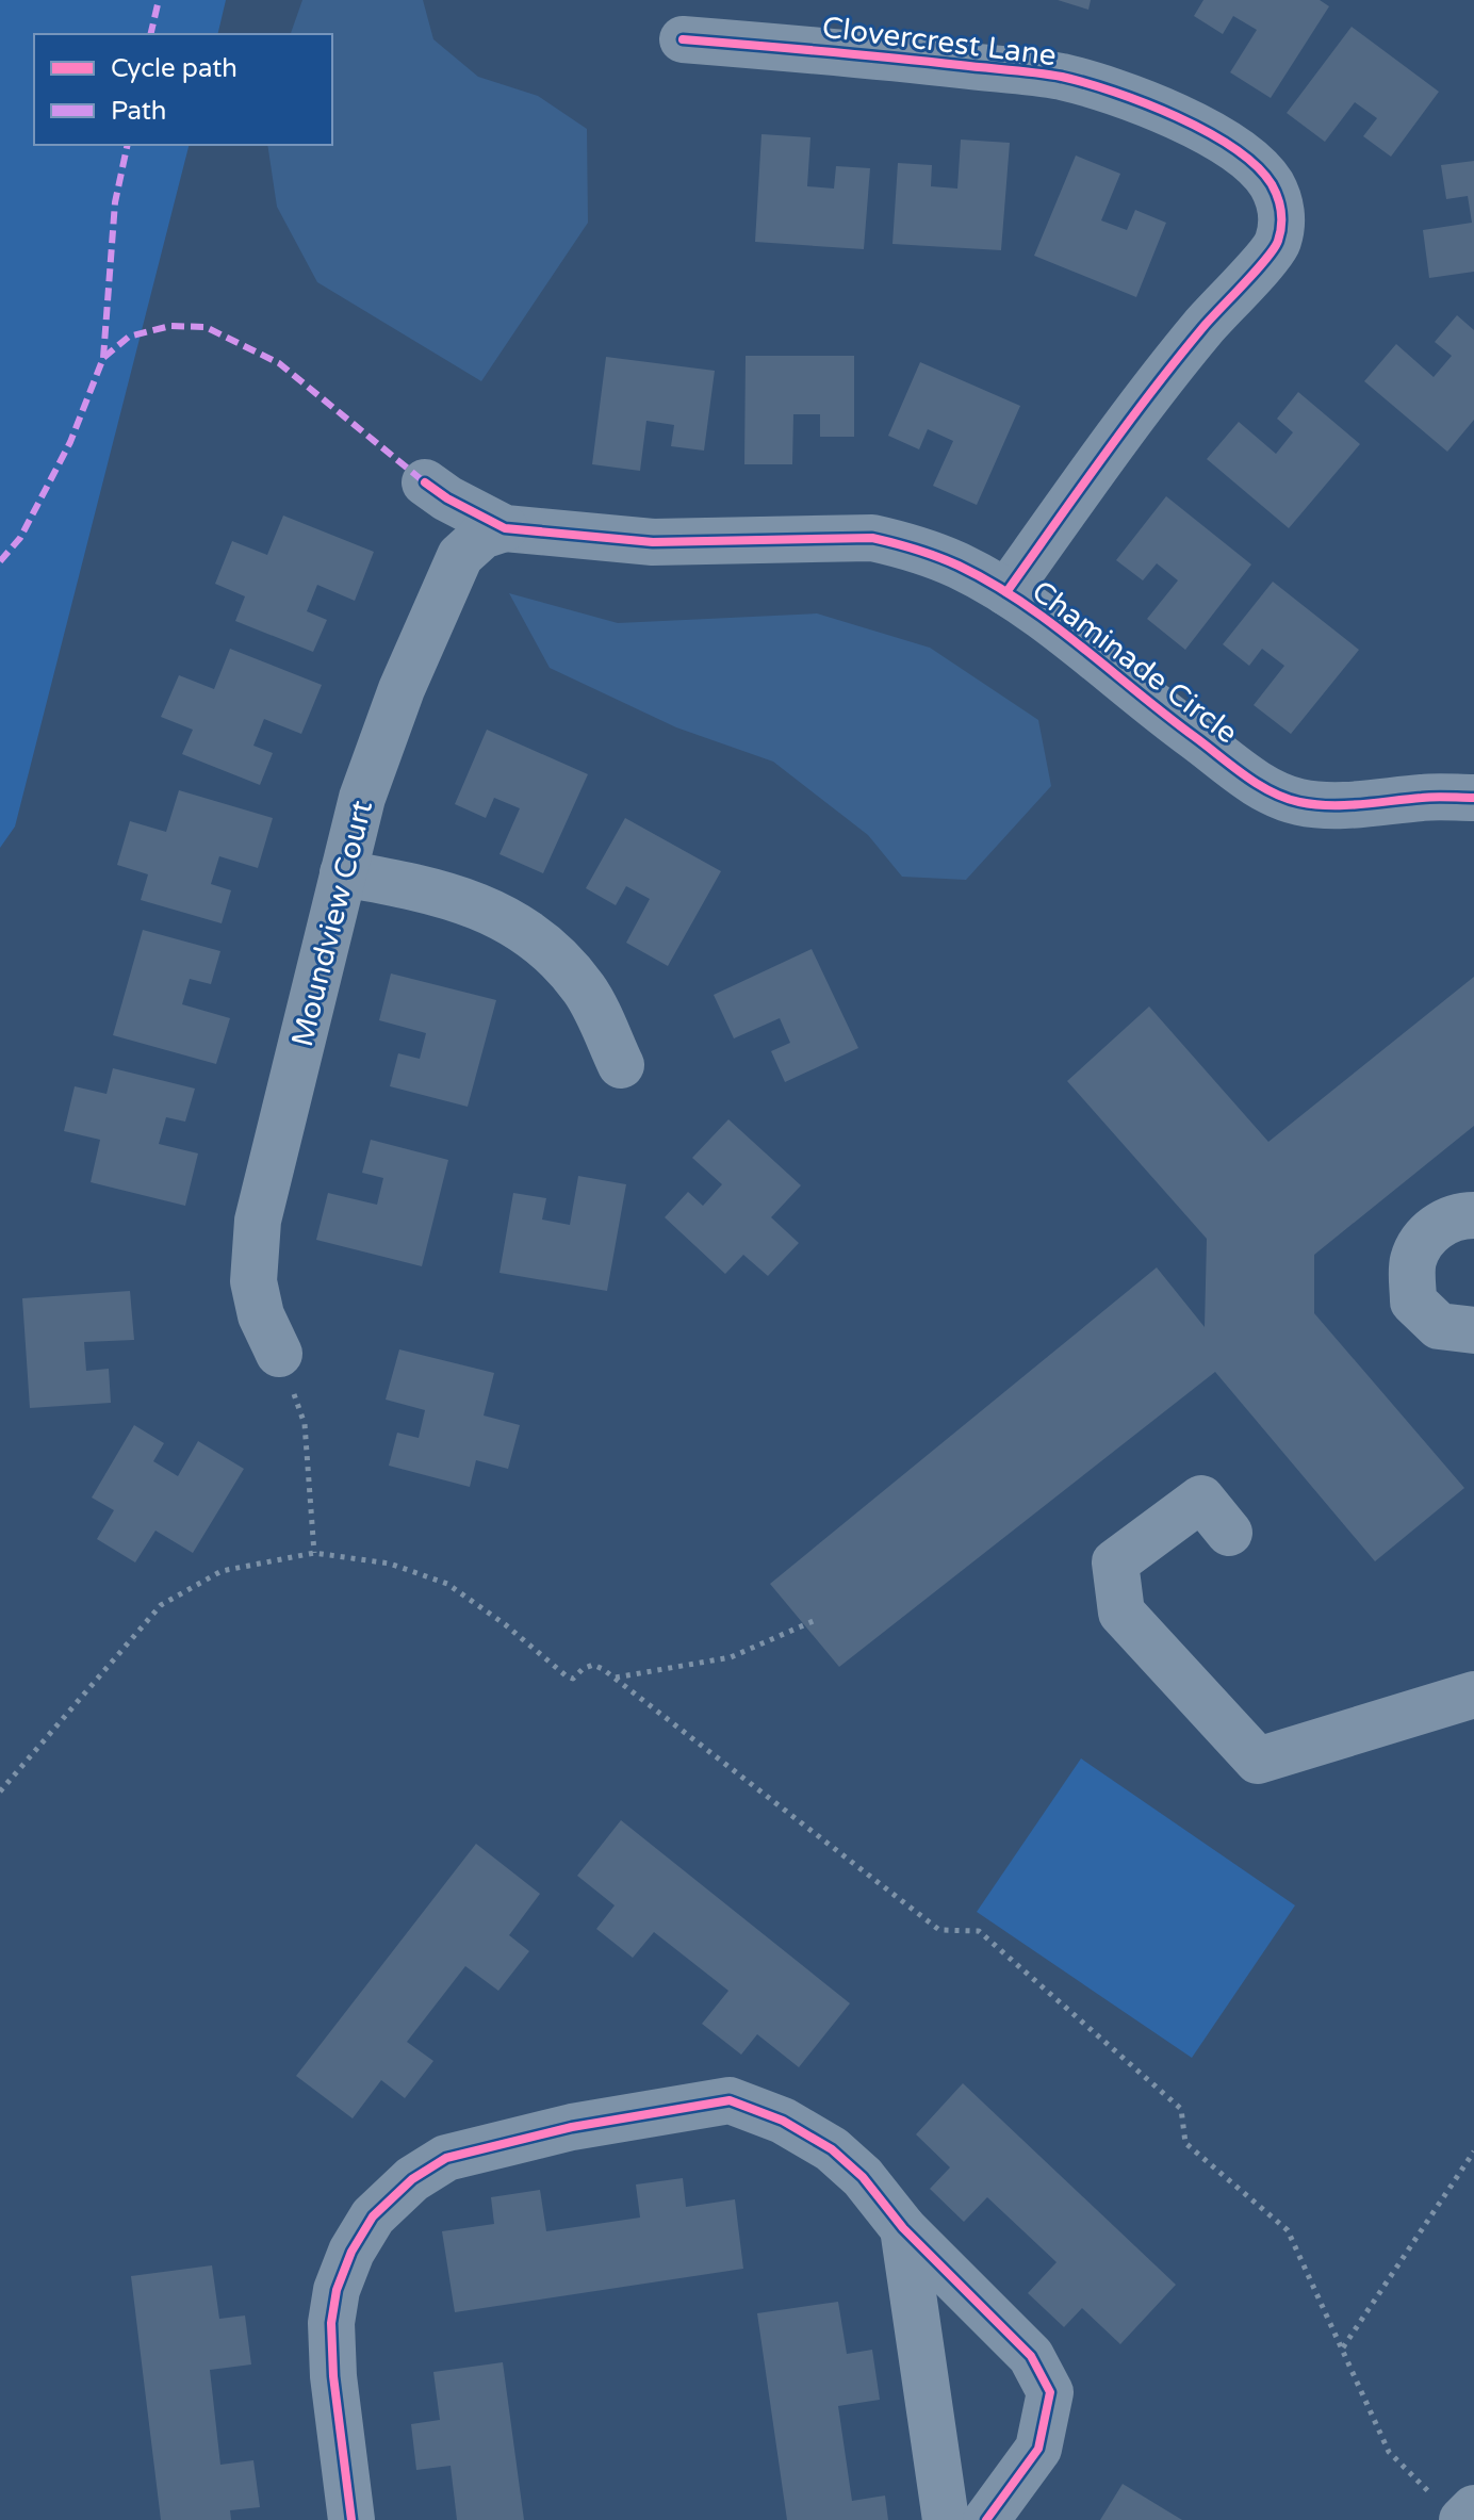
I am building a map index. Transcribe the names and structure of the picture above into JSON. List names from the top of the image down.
{
  "streets": {
    "street": ["Clovercrest Lane", "Chaminade Circle", "Moundview Court"]
  },
  "crossings": [
    ["Clovercrest Lane", "Chaminade Circle"],
    ["Chaminade Circle", "Moundview Court"]
  ],
  "legend": ["Cycle path", "Path"]
}
